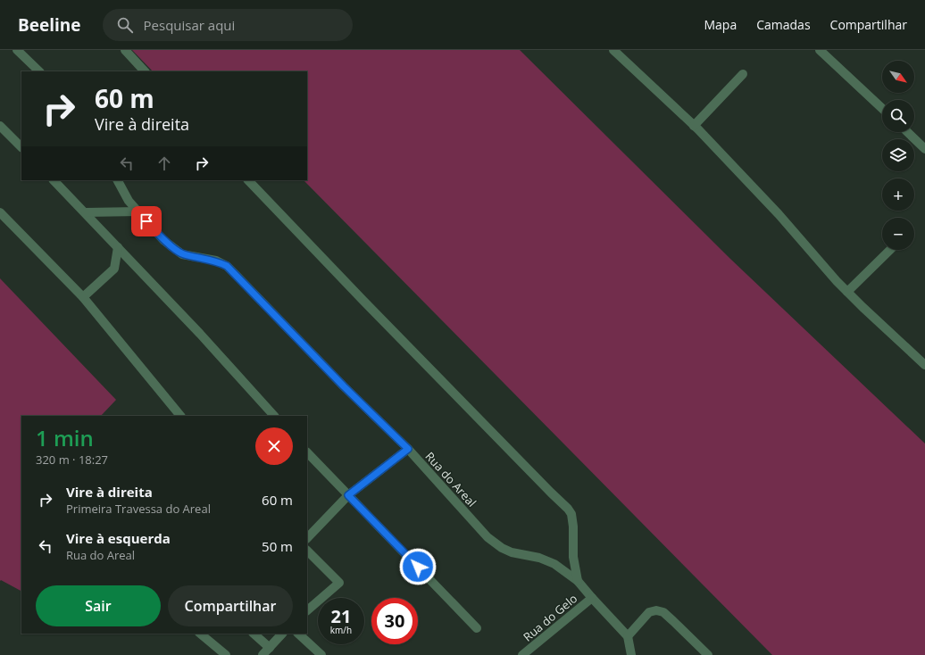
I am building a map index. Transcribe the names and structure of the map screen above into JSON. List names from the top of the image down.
{
  "streets": {
    "street": ["Rua do Areal", "Rua do Gelo"]
  },
  "crossings": [
    ["Rua do Areal", "Rua do Gelo"]
  ],
  "north": "bottom right",
  "page": {
    "header": "Beeline",
    "search": "Pesquisar aqui",
    "nav": ["Mapa", "Camadas", "Compartilhar"],
    "map_buttons": ["+", "−"],
    "turn": ["60 m", "Vire à direita"],
    "heading": ["1 min", "320 m · 18:27"],
    "list": [
      {
        "name": "Vire à direita",
        "note": "Primeira Travessa do Areal",
        "value": "60 m"
      },
      {
        "name": "Vire à esquerda",
        "note": "Rua do Areal",
        "value": "50 m"
      }
    ],
    "buttons": ["Sair", "Compartilhar"],
    "speed": "21 km/h",
    "limit": "30"
  }
}
